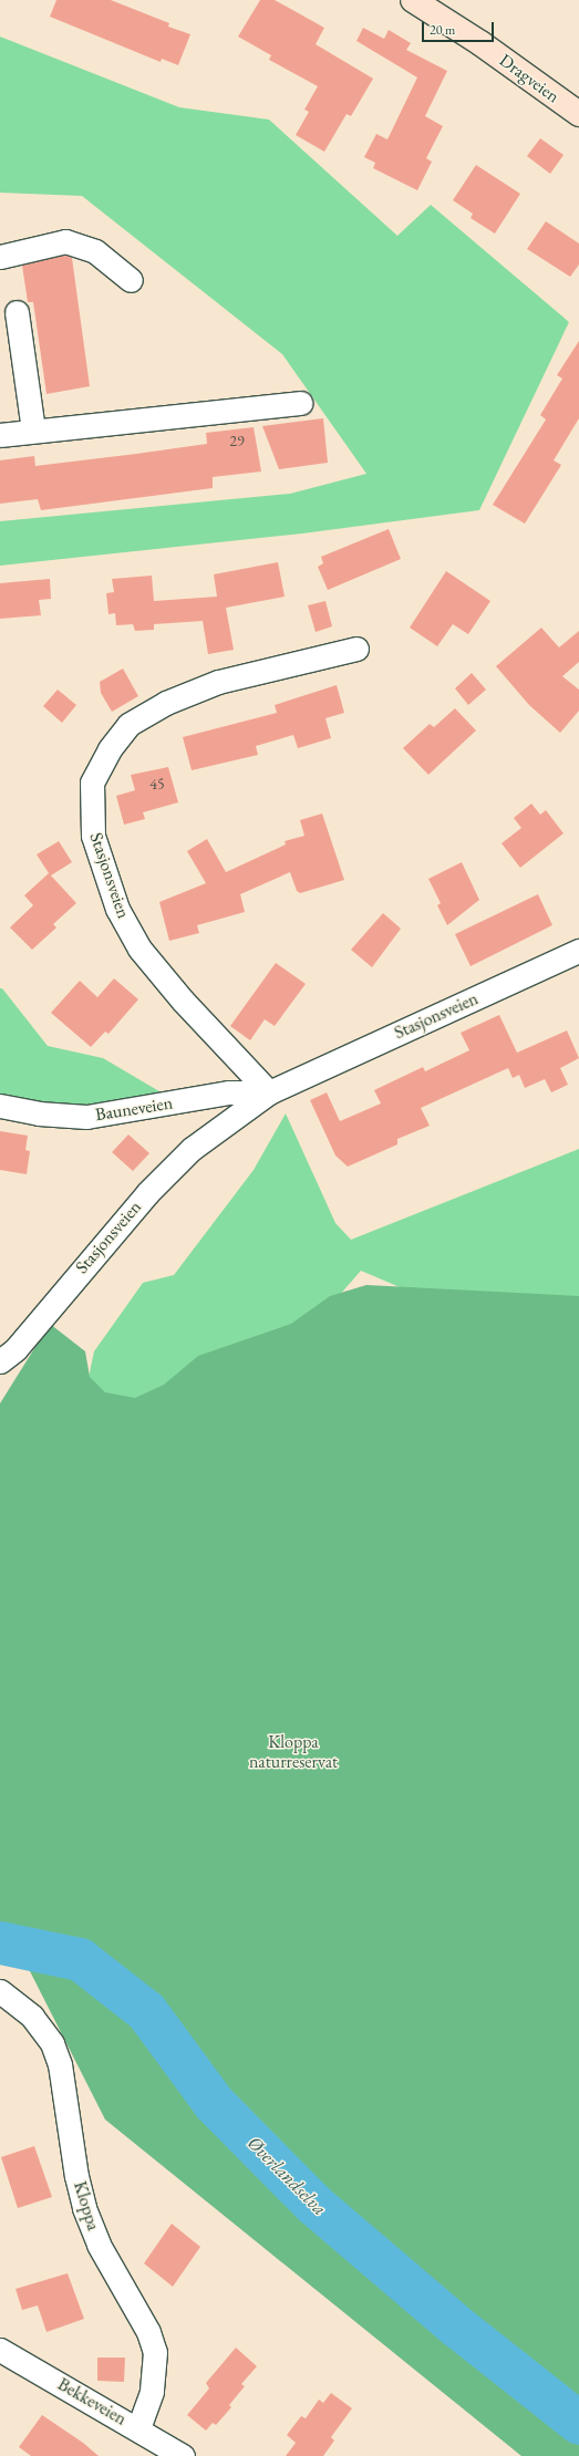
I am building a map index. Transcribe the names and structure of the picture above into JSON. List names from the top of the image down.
{
  "streets": {
    "main road": ["Dragveien"],
    "street": [
      "Stasjonsveien",
      "Bauneveien",
      "Kloppa",
      "Bekkeveien"
    ]
  },
  "crossings": [
    ["Stasjonsveien", "Bauneveien"],
    ["Kloppa", "Bekkeveien"]
  ],
  "water": ["Øverlandselva"],
  "parks": ["Kloppa naturreservat"],
  "house_numbers": ["29", "45"],
  "scale_bar": "20 m"
}
